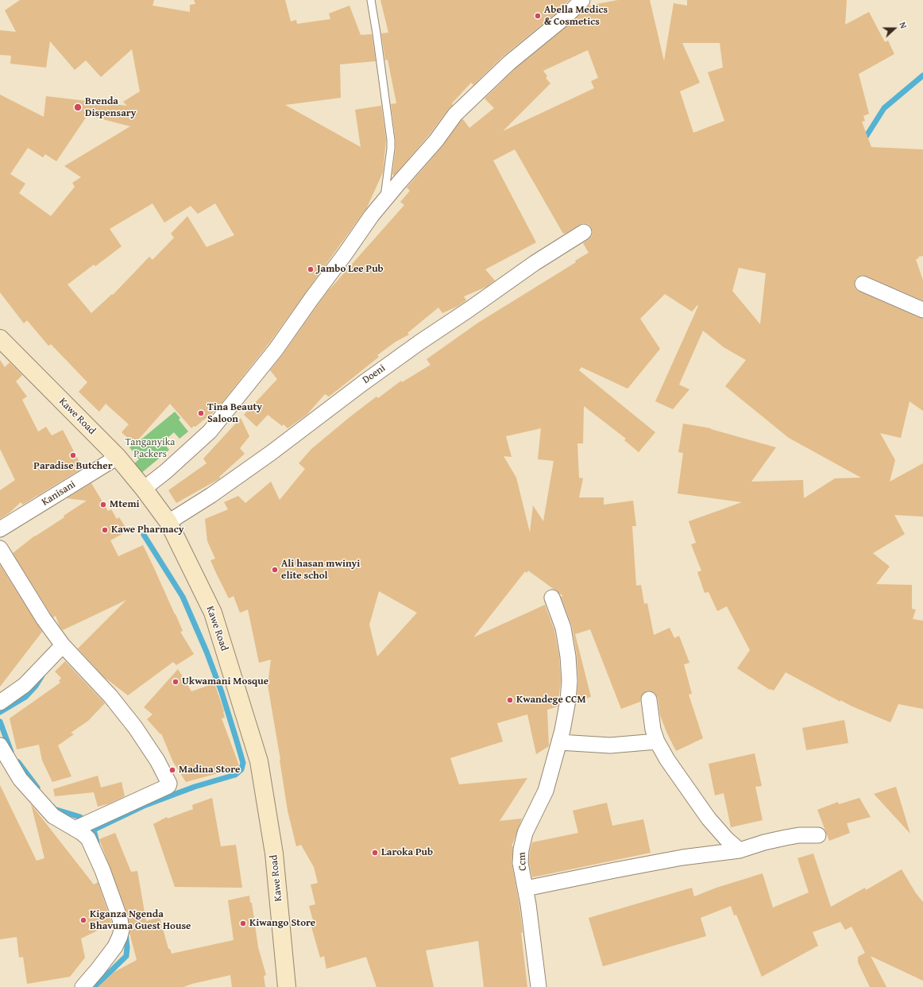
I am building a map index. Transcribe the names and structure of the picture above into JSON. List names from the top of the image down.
{
  "streets": {
    "main road": ["Kawe Road"],
    "street": ["Doeni", "Kanisani", "Ccm"]
  },
  "crossings": [
    ["Doeni", "Kawe Road"],
    ["Kawe Road", "Kanisani"]
  ],
  "parks": ["Tanganyika Packers"],
  "places": [
    "Abella Medics & Cosmetics",
    "Brenda Dispensary",
    "Jambo Lee Pub",
    "Tina Beauty Saloon",
    "Paradise Butcher",
    "Mtemi",
    "Kawe Pharmacy",
    "Ali hasan mwinyi elite schol",
    "Ukwamani Mosque",
    "Kwandege CCM",
    "Madina Store",
    "Laroka Pub",
    "Kiganza Ngenda Bhavuma Guest House",
    "Kiwango Store"
  ],
  "north": "right"
}
